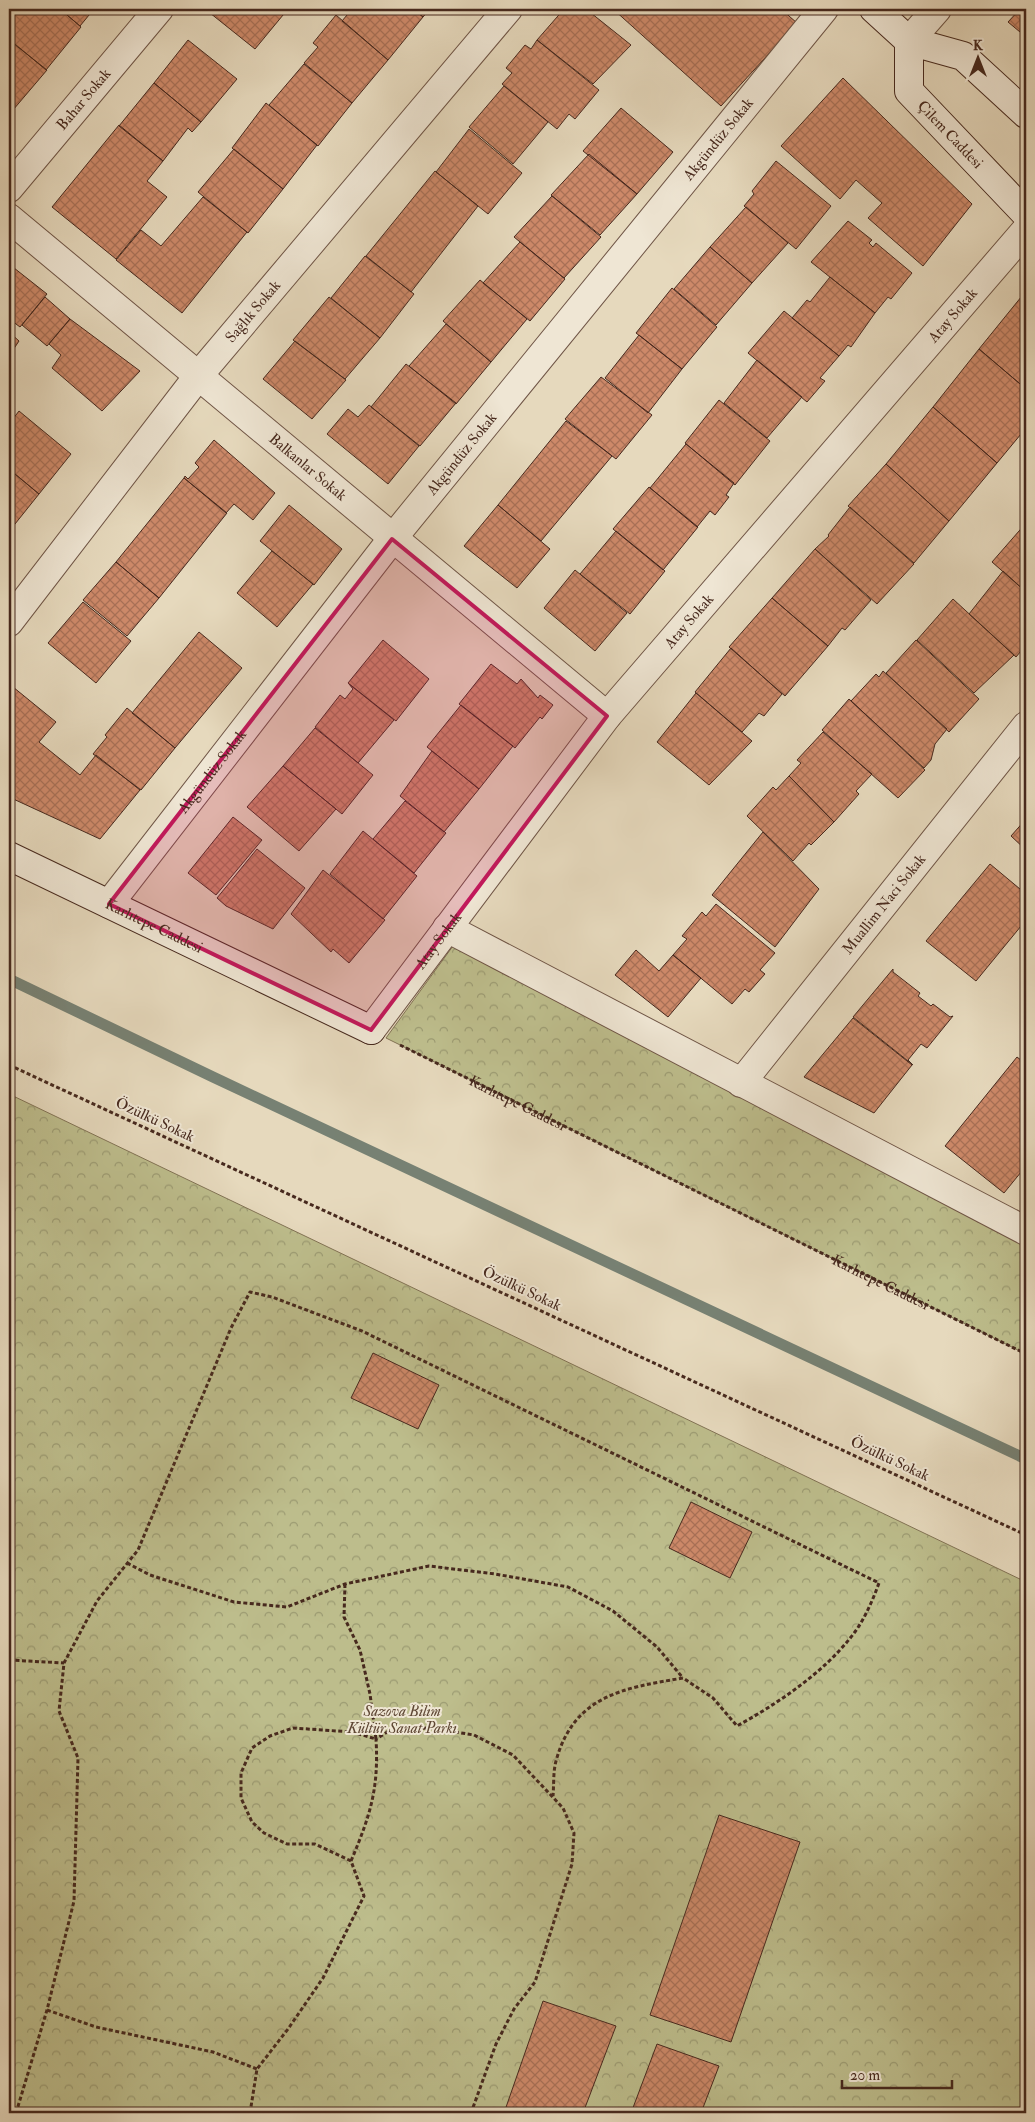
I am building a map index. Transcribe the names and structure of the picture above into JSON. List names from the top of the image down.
{
  "streets": {
    "street": [
      "Bahar Sokak",
      "Çilem Caddesi",
      "Akgündüz Sokak",
      "Sağlık Sokak",
      "Atay Sokak",
      "Balkanlar Sokak",
      "Muallim Naci Sokak",
      "Karlıtepe Caddesi"
    ],
    "path": ["Özülkü Sokak"]
  },
  "crossings": [
    ["Akgündüz Sokak", "Balkanlar Sokak"],
    ["Akgündüz Sokak", "Karlıtepe Caddesi"],
    ["Sağlık Sokak", "Balkanlar Sokak"],
    ["Atay Sokak", "Balkanlar Sokak"],
    ["Atay Sokak", "Karlıtepe Caddesi"]
  ],
  "parks": ["Sazova Bilim Kültür Sanat Parkı"],
  "scale_bar": "20 m",
  "north": "top"
}
